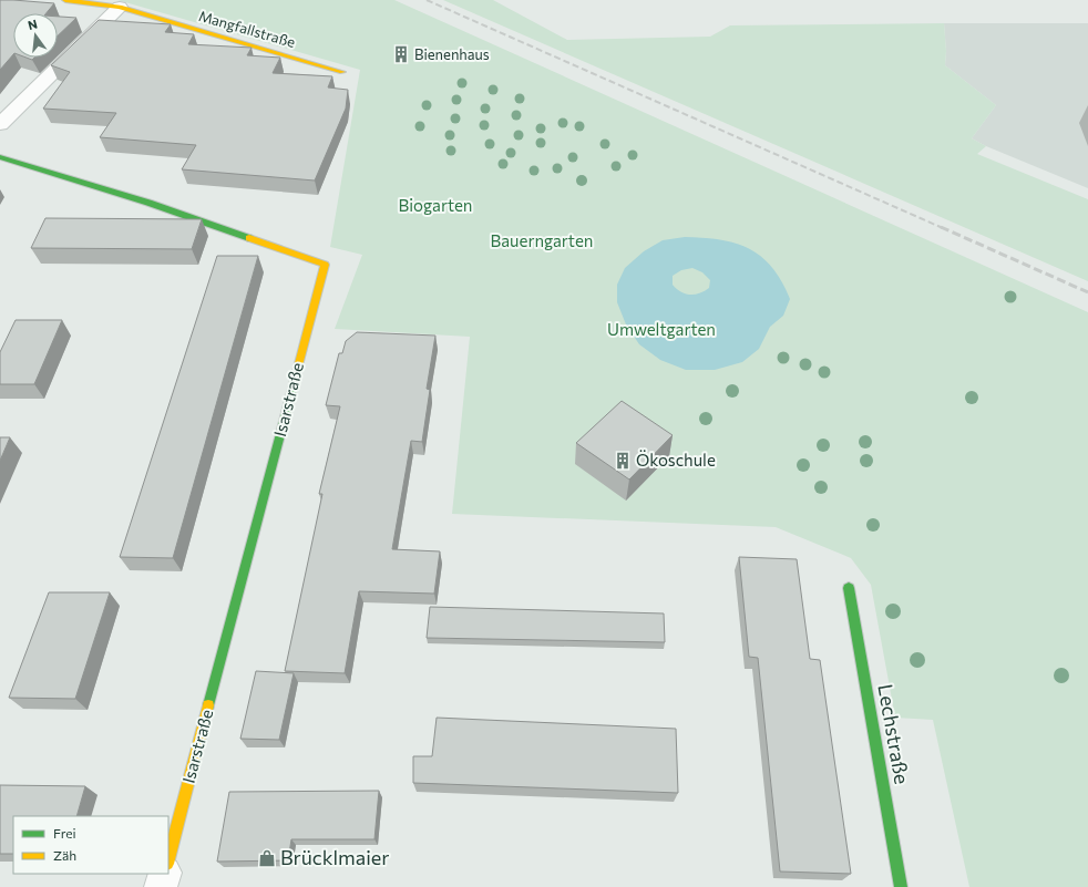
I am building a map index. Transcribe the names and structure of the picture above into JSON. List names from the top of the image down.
{
  "streets": {
    "street": ["Mangfallstraße", "Isarstraße", "Lechstraße"]
  },
  "parks": ["Biogarten", "Bauerngarten", "Umweltgarten"],
  "places": {
    "building": ["Bienenhaus", "Ökoschule"],
    "shop": ["Brücklmaier"]
  },
  "legend": ["Frei", "Zäh"],
  "north": "top"
}
